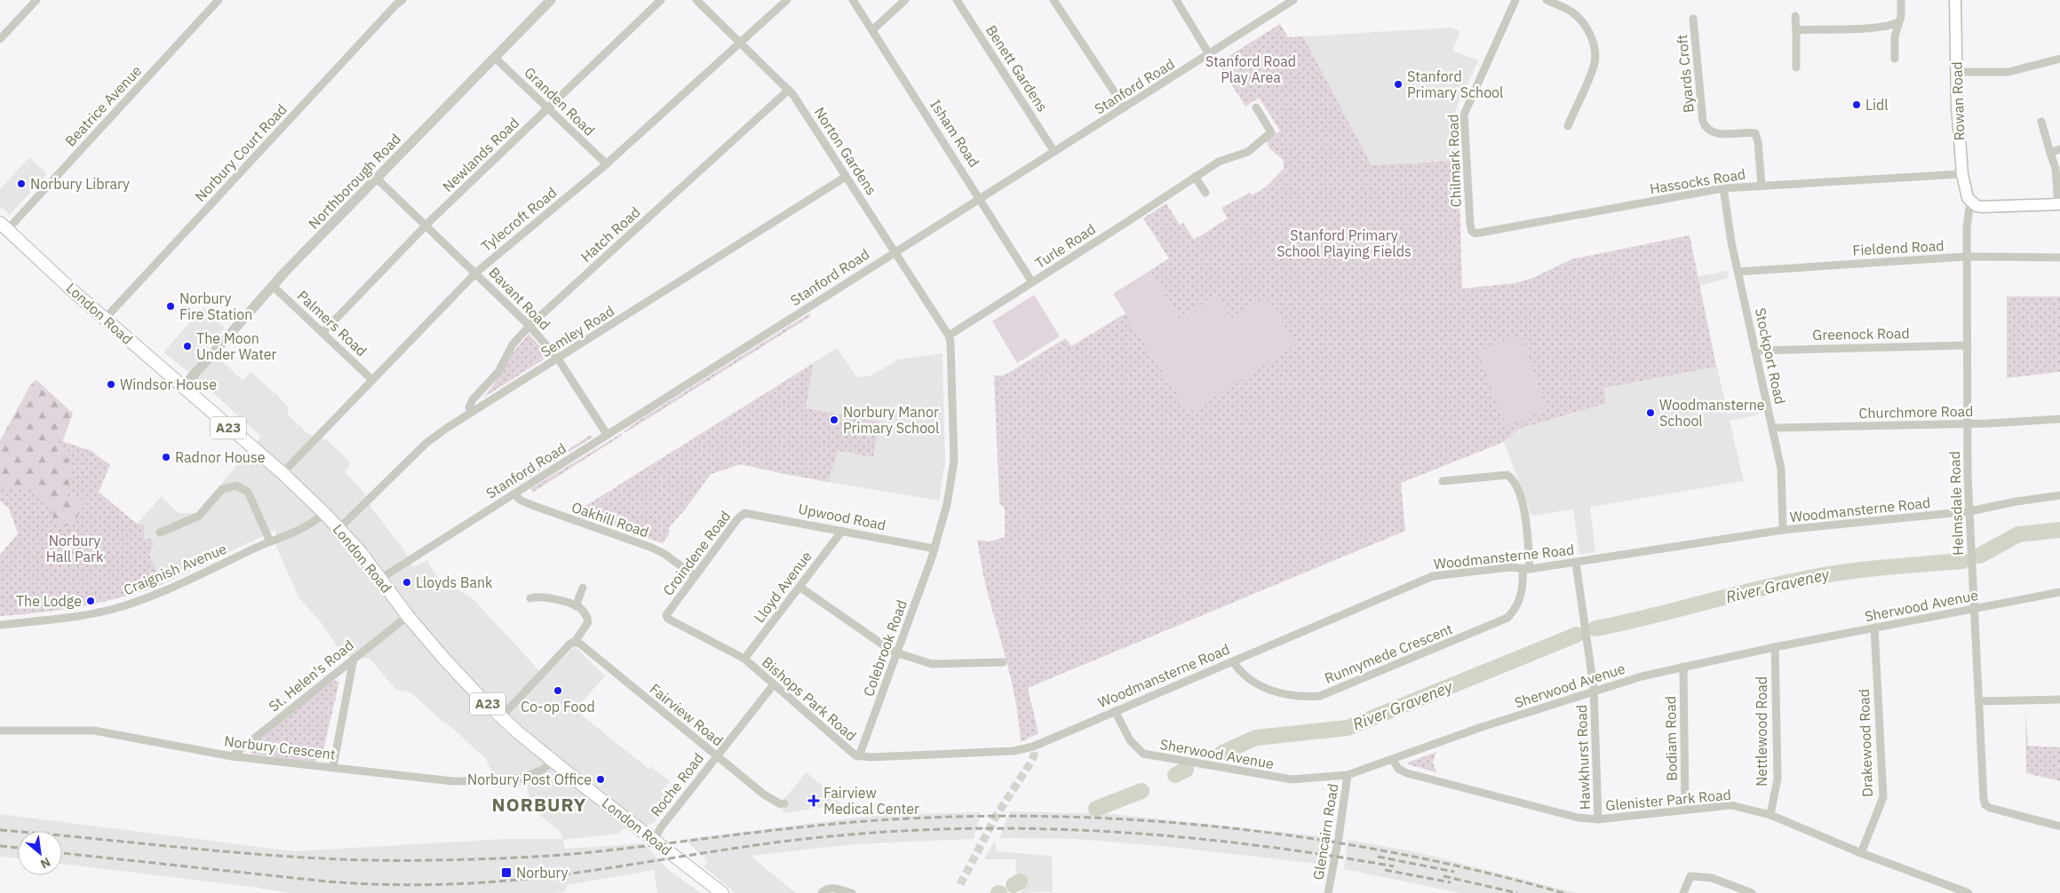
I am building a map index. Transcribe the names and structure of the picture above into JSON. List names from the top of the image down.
{
  "streets": {
    "highway": ["London Road", "A23"],
    "main road": ["Rowan Road"],
    "street": [
      "Benett Gardens",
      "Byards Croft",
      "Stanford Road",
      "Granden Road",
      "Beatrice Avenue",
      "Isham Road",
      "Norton Gardens",
      "Norbury Court Road",
      "Newlands Road",
      "Chilmark Road",
      "Northborough Road",
      "Hassocks Road",
      "Tylecroft Road",
      "Hatch Road",
      "Turle Road",
      "Fieldend Road",
      "Bavant Road",
      "Palmers Road",
      "Semley Road",
      "Greenock Road",
      "Stockport Road",
      "Churchmore Road",
      "Helmsdale Road",
      "Woodmansterne Road",
      "Upwood Road",
      "Oakhill Road",
      "Croindene Road",
      "Craignish Avenue",
      "Lloyd Avenue",
      "Sherwood Avenue",
      "Colebrook Road",
      "Runnymede Crescent",
      "St. Helen's Road",
      "Bishops Park Road",
      "Fairview Road",
      "Nettlewood Road",
      "Bodiam Road",
      "Drakewood Road",
      "Norbury Crescent",
      "Hawkhurst Road",
      "Roche Road",
      "Glenister Park Road",
      "Glencairn Road"
    ]
  },
  "crossings": [
    ["Benett Gardens", "Stanford Road"],
    ["Byards Croft", "Hassocks Road"],
    ["Stanford Road", "Isham Road"],
    ["Stanford Road", "Norton Gardens"],
    ["Stanford Road", "Bavant Road"],
    ["Stanford Road", "London Road"],
    ["Stanford Road", "Oakhill Road"],
    ["Granden Road", "Newlands Road"],
    ["Granden Road", "Northborough Road"],
    ["Granden Road", "Tylecroft Road"],
    ["Rowan Road", "Hassocks Road"],
    ["Rowan Road", "Helmsdale Road"],
    ["Beatrice Avenue", "London Road"],
    ["Isham Road", "Turle Road"],
    ["Norton Gardens", "Tylecroft Road"],
    ["Norton Gardens", "Hatch Road"],
    ["Norton Gardens", "Turle Road"],
    ["Norton Gardens", "Semley Road"],
    ["Norton Gardens", "Colebrook Road"],
    ["Norbury Court Road", "London Road"],
    ["Newlands Road", "Bavant Road"],
    ["Newlands Road", "Palmers Road"],
    ["Chilmark Road", "Hassocks Road"],
    ["Northborough Road", "Bavant Road"],
    ["Northborough Road", "London Road"],
    ["Northborough Road", "Palmers Road"],
    ["Hassocks Road", "Stockport Road"],
    ["Tylecroft Road", "Bavant Road"],
    ["Tylecroft Road", "London Road"],
    ["Tylecroft Road", "Palmers Road"],
    ["Hatch Road", "Bavant Road"],
    ["Hatch Road", "Semley Road"],
    ["Turle Road", "Colebrook Road"],
    ["Fieldend Road", "Stockport Road"],
    ["Fieldend Road", "Helmsdale Road"],
    ["Bavant Road", "Semley Road"],
    ["London Road", "Semley Road"],
    ["London Road", "Craignish Avenue"],
    ["London Road", "St. Helen's Road"],
    ["London Road", "Norbury Crescent"],
    ["London Road", "Roche Road"],
    ["Greenock Road", "Stockport Road"],
    ["Greenock Road", "Helmsdale Road"],
    ["Stockport Road", "Churchmore Road"],
    ["Stockport Road", "Woodmansterne Road"],
    ["Churchmore Road", "Helmsdale Road"],
    ["Helmsdale Road", "Woodmansterne Road"],
    ["Helmsdale Road", "Sherwood Avenue"],
    ["Woodmansterne Road", "Sherwood Avenue"],
    ["Woodmansterne Road", "Runnymede Crescent"],
    ["Woodmansterne Road", "Bishops Park Road"],
    ["Woodmansterne Road", "Hawkhurst Road"],
    ["Upwood Road", "Croindene Road"],
    ["Upwood Road", "Lloyd Avenue"],
    ["Upwood Road", "Colebrook Road"],
    ["Oakhill Road", "Croindene Road"],
    ["Croindene Road", "Bishops Park Road"],
    ["Lloyd Avenue", "Bishops Park Road"],
    ["Sherwood Avenue", "Nettlewood Road"],
    ["Sherwood Avenue", "Bodiam Road"],
    ["Sherwood Avenue", "Drakewood Road"],
    ["Sherwood Avenue", "Hawkhurst Road"],
    ["Sherwood Avenue", "Glenister Park Road"],
    ["Sherwood Avenue", "Glencairn Road"],
    ["Colebrook Road", "Bishops Park Road"],
    ["St. Helen's Road", "Norbury Crescent"],
    ["Bishops Park Road", "Roche Road"],
    ["Fairview Road", "Roche Road"],
    ["Nettlewood Road", "Glenister Park Road"],
    ["Bodiam Road", "Glenister Park Road"],
    ["Drakewood Road", "Glenister Park Road"],
    ["Hawkhurst Road", "Glenister Park Road"]
  ],
  "districts": ["NORBURY"],
  "water": ["River Graveney"],
  "parks": ["Stanford Road Play Area", "Stanford Primary School Playing Fields", "Norbury Hall Park"],
  "places": {
    "other": [
      "Stanford Primary School",
      "Lidl",
      "Norbury Library",
      "Norbury Fire Station",
      "The Moon Under Water",
      "Windsor House",
      "Woodmansterne School",
      "Norbury Manor Primary School",
      "Radnor House",
      "Lloyds Bank",
      "The Lodge",
      "Co-op Food",
      "Norbury Post Office"
    ],
    "health": ["Fairview Medical Center"],
    "transit": ["Norbury"]
  },
  "north": "bottom right"
}
